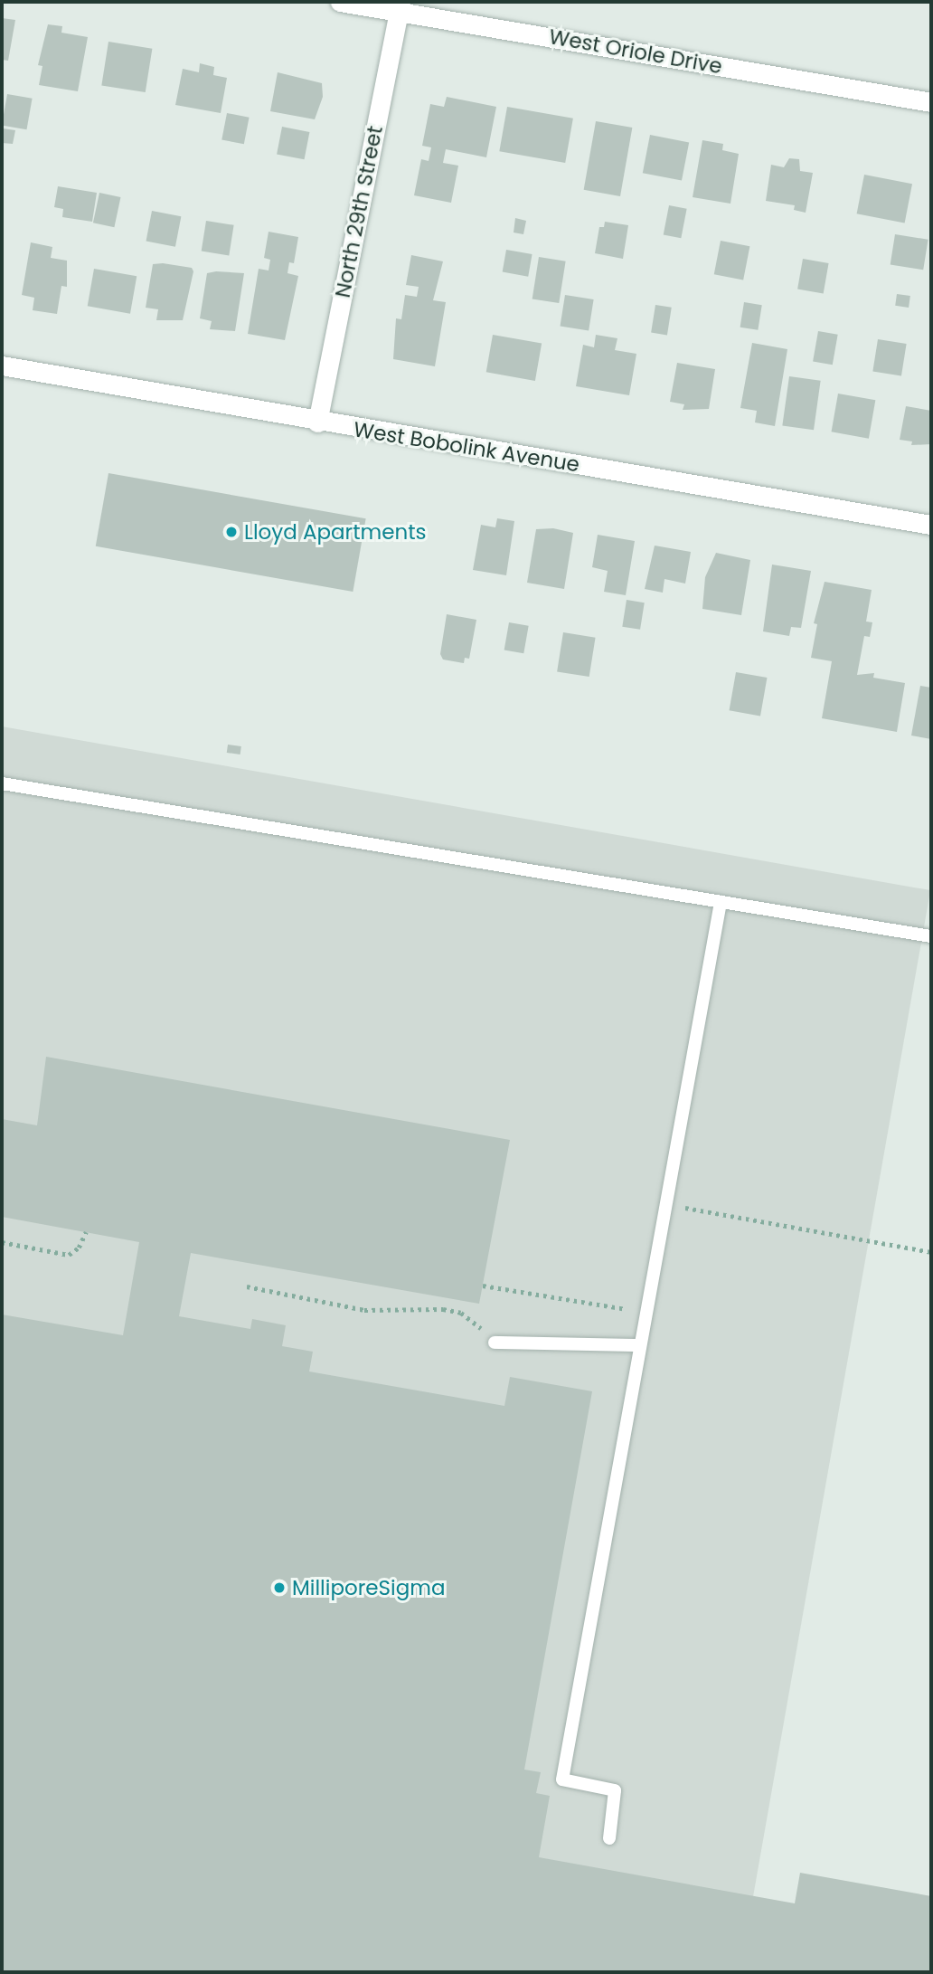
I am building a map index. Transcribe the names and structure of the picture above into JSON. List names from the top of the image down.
{
  "streets": {
    "street": ["West Oriole Drive", "North 29th Street", "West Bobolink Avenue"]
  },
  "crossings": [
    ["West Oriole Drive", "North 29th Street"],
    ["North 29th Street", "West Bobolink Avenue"]
  ],
  "places": ["Lloyd Apartments", "MilliporeSigma"]
}
